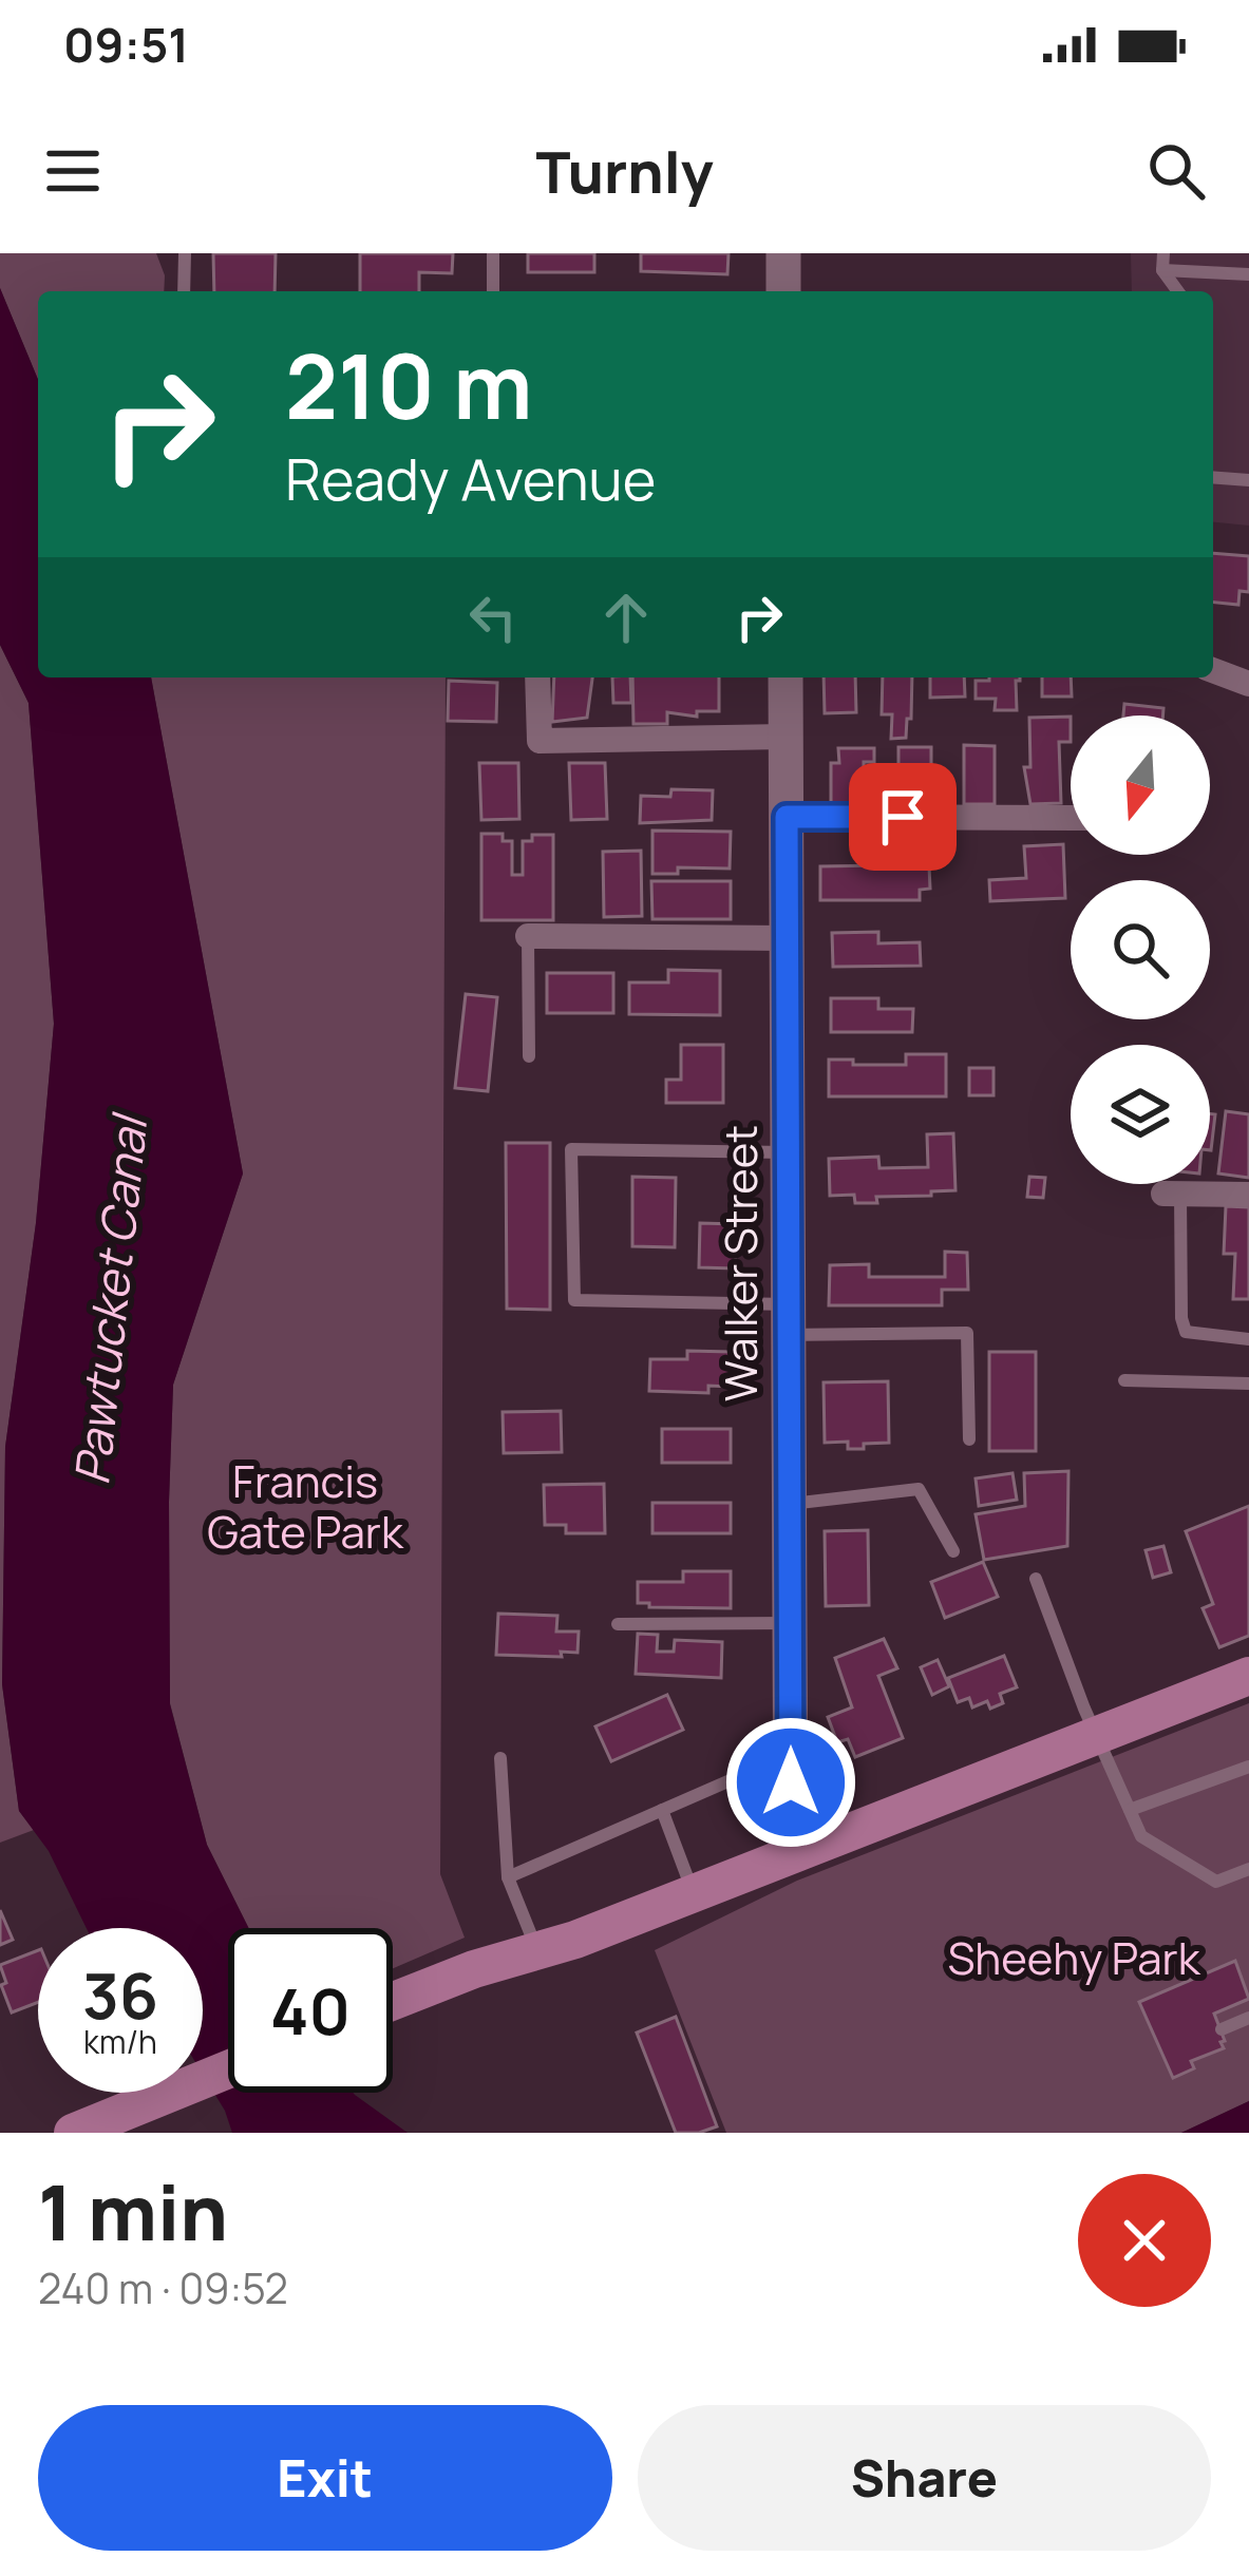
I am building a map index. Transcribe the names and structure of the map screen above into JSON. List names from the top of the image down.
{
  "streets": {
    "street": ["Walker Street"]
  },
  "water": ["Pawtucket Canal"],
  "parks": ["Francis Gate Park", "Sheehy Park"],
  "north": "bottom",
  "page": {
    "status": "09:51",
    "header": "Turnly",
    "turn": ["210 m", "Ready Avenue"],
    "speed": "36 km/h",
    "limit": "40",
    "heading": ["1 min", "240 m · 09:52"],
    "buttons": ["Exit", "Share"]
  }
}
